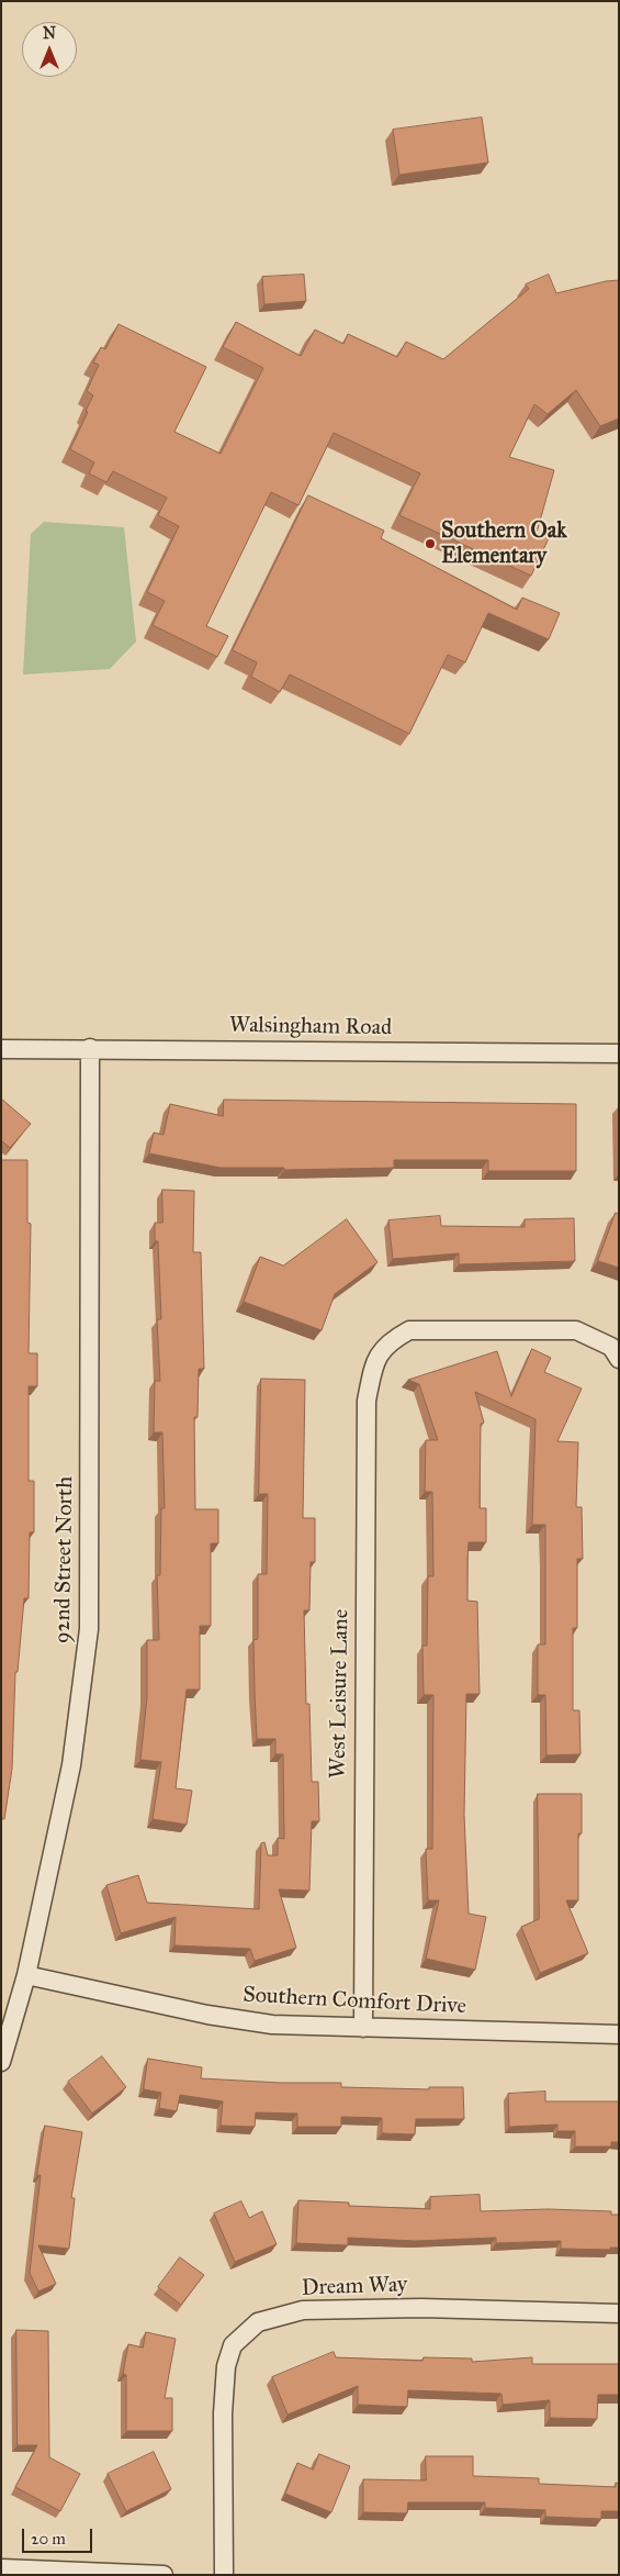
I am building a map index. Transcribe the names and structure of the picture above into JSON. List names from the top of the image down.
{
  "streets": {
    "street": [
      "Walsingham Road",
      "92nd Street North",
      "West Leisure Lane",
      "Southern Comfort Drive",
      "Dream Way"
    ]
  },
  "crossings": [
    ["Walsingham Road", "92nd Street North"],
    ["92nd Street North", "Southern Comfort Drive"],
    ["West Leisure Lane", "Southern Comfort Drive"]
  ],
  "places": ["Southern Oak Elementary"],
  "scale_bar": "20 m",
  "north": "top"
}
